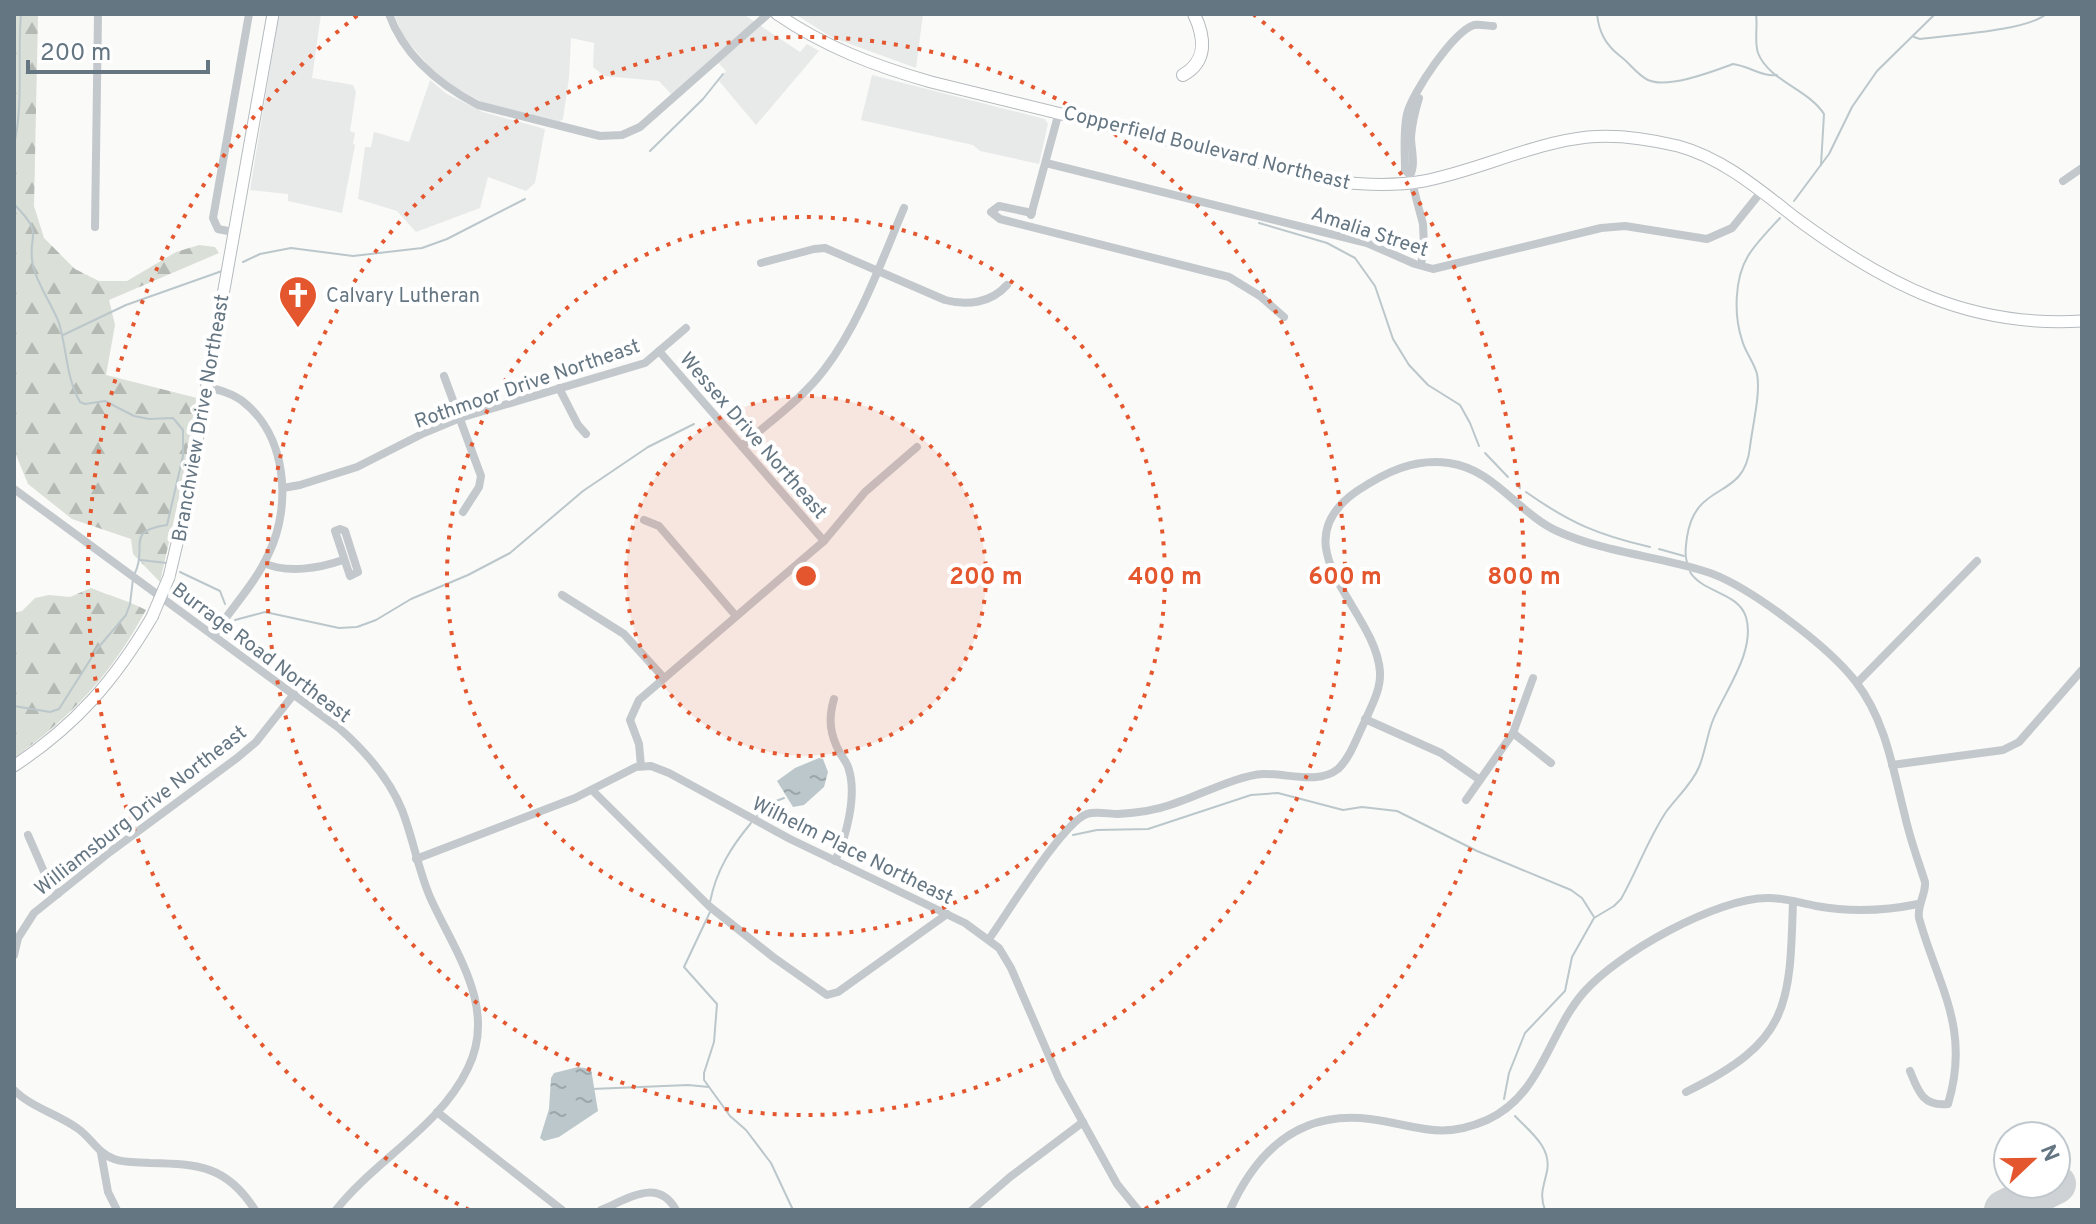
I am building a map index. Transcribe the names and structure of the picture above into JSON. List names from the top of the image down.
{
  "streets": {
    "main road": ["Copperfield Boulevard Northeast", "Branchview Drive Northeast"],
    "street": [
      "Amalia Street",
      "Rothmoor Drive Northeast",
      "Wessex Drive Northeast",
      "Burrage Road Northeast",
      "Williamsburg Drive Northeast",
      "Wilhelm Place Northeast"
    ]
  },
  "crossings": [
    ["Copperfield Boulevard Northeast", "Amalia Street"],
    ["Rothmoor Drive Northeast", "Wessex Drive Northeast"],
    ["Burrage Road Northeast", "Williamsburg Drive Northeast"]
  ],
  "places": {
    "church": ["Calvary Lutheran"]
  },
  "scale_bar": "200 m",
  "north": "right",
  "rings": [
    "200 m",
    "400 m",
    "600 m",
    "800 m"
  ]
}
